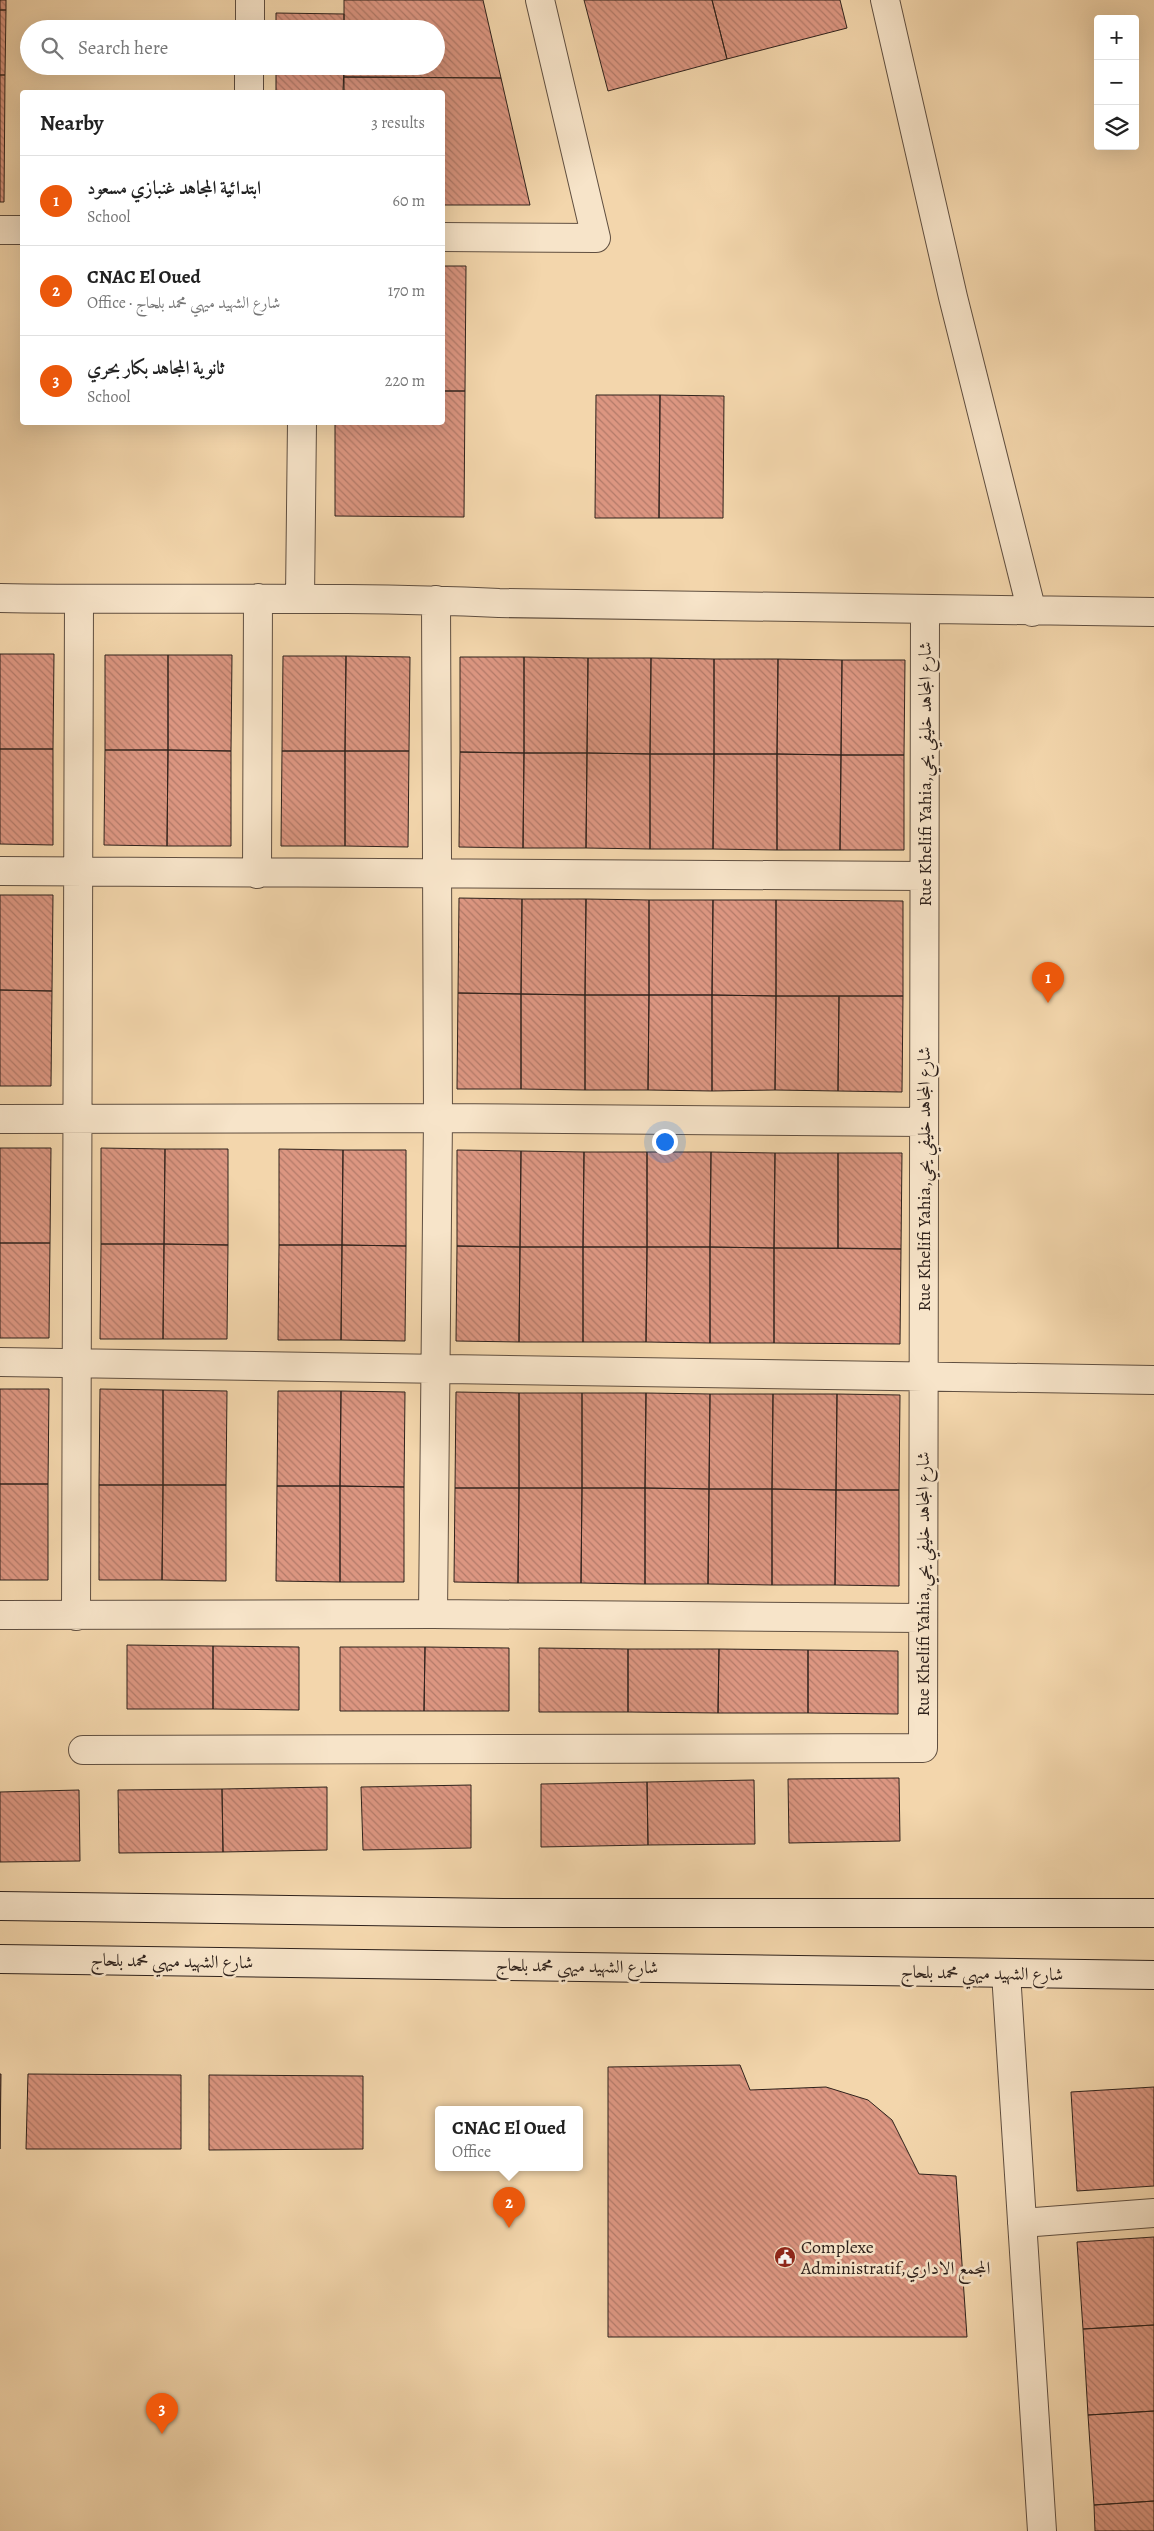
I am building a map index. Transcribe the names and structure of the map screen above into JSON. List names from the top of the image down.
{
  "streets": {
    "street": ["Rue Khelifi Yahia,شارع المجاهد خليفي يحي", "شارع الشهيد ميهي محمد بلحاج"]
  },
  "places": {
    "public building": ["Complexe Administratif,المجمع الاداري"]
  },
  "page": {
    "map_buttons": ["+", "−"],
    "search": "Search here",
    "heading": ["Nearby", "3 results"],
    "list": [
      {
        "mark": "1",
        "name": "ابتدائية المجاهد غنبازي مسعود",
        "note": "School",
        "value": "60 m"
      },
      {
        "mark": "2",
        "name": "CNAC El Oued",
        "note": "Office · شارع الشهيد ميهي محمد بلحاج",
        "value": "170 m"
      },
      {
        "mark": "3",
        "name": "ثانوية المجاهد بكار بحري",
        "note": "School",
        "value": "220 m"
      }
    ],
    "pins": ["1", "2", "3"],
    "popup": ["CNAC El Oued", "Office"]
  }
}
